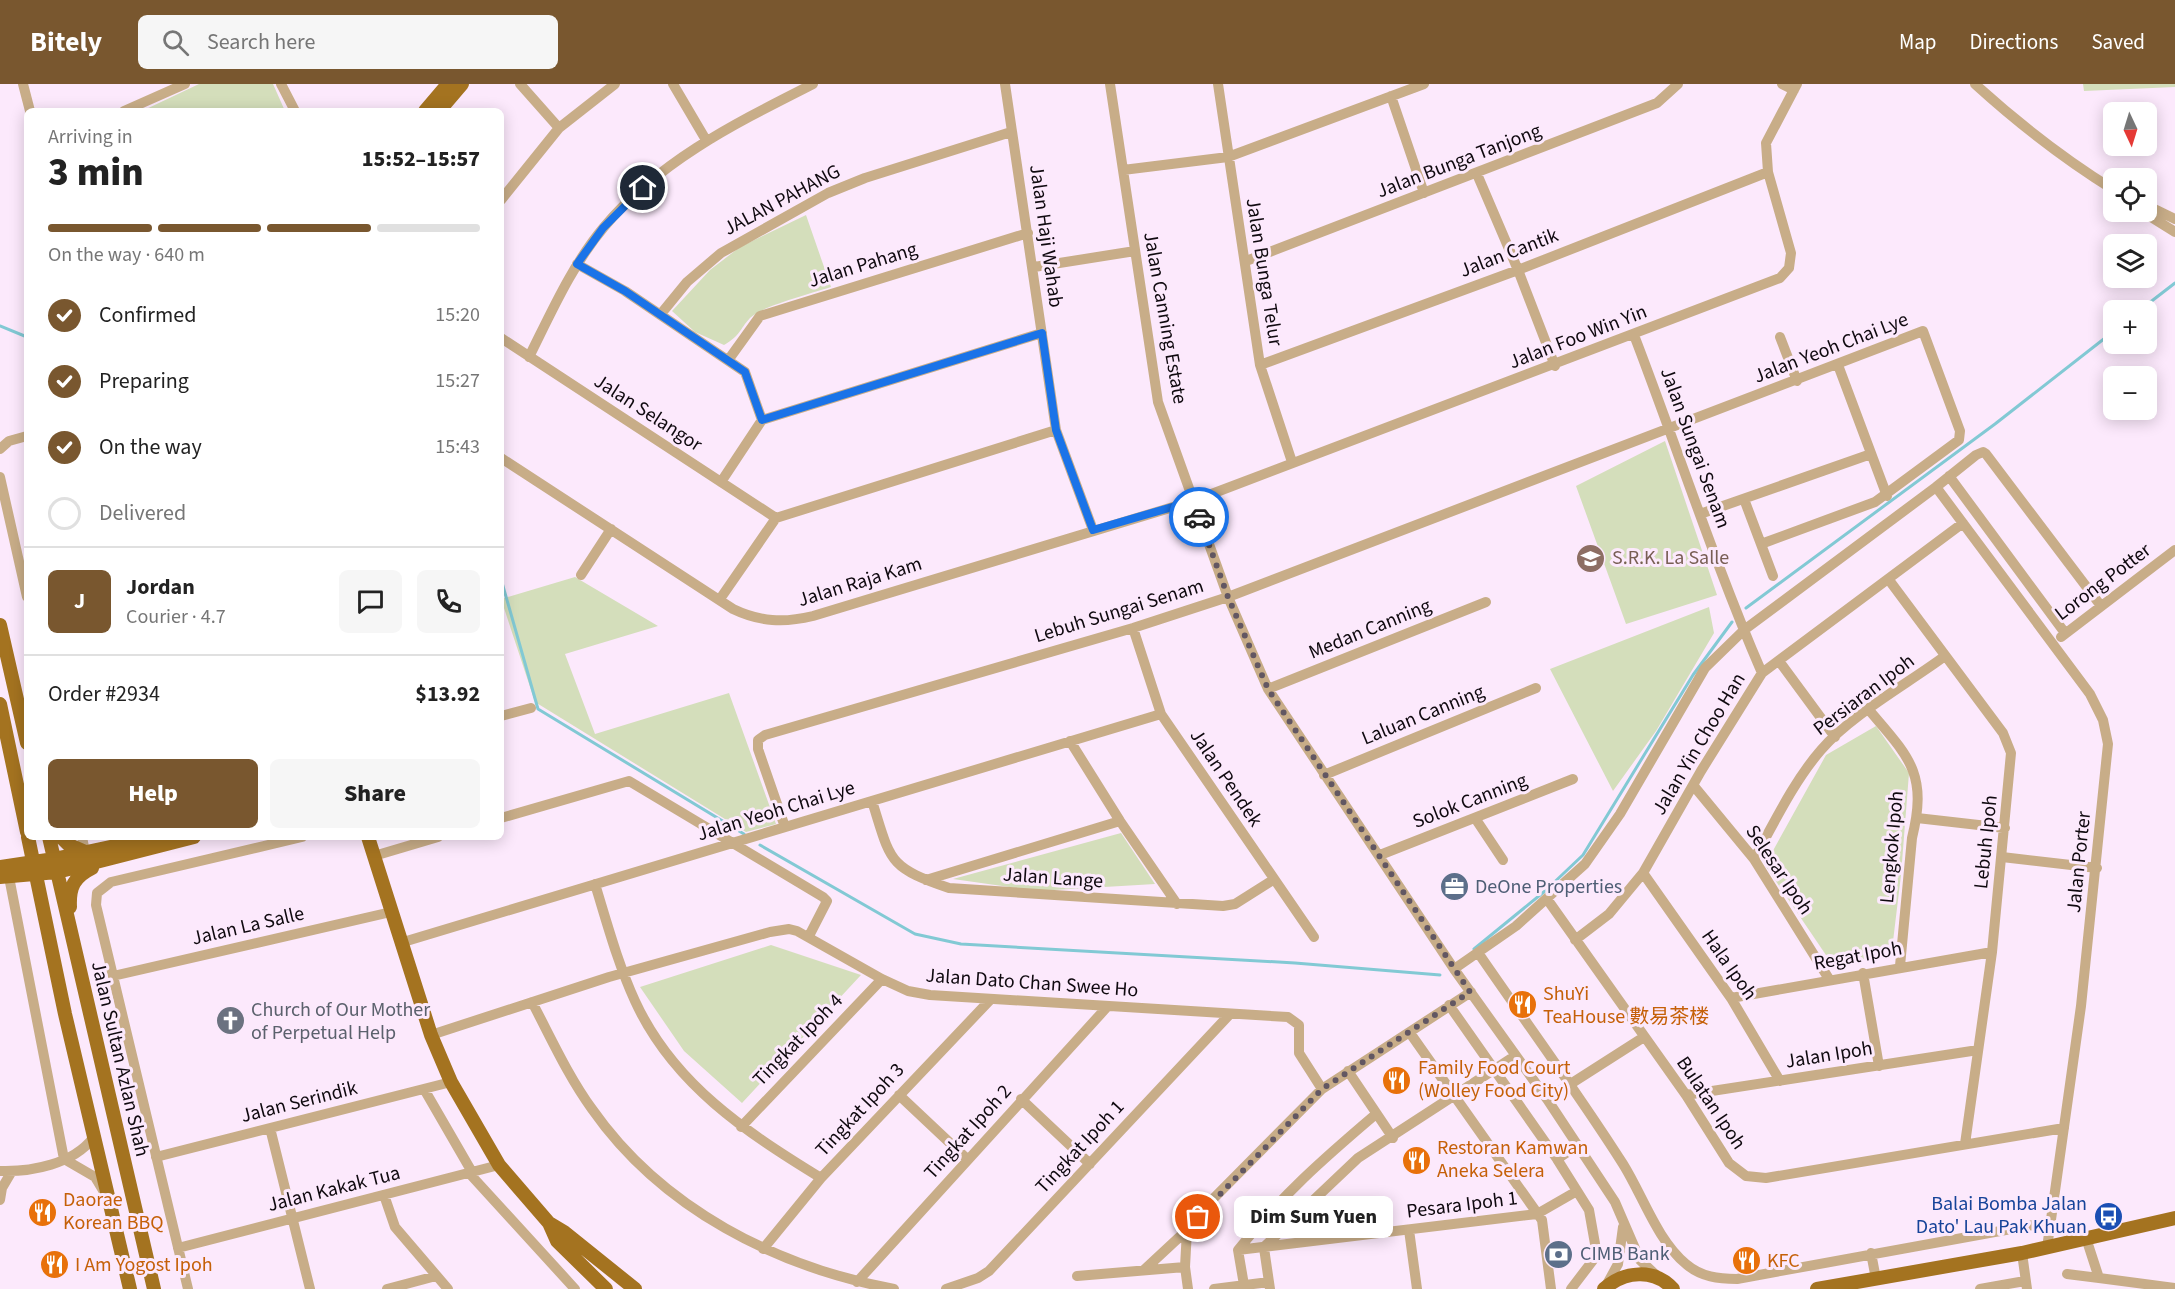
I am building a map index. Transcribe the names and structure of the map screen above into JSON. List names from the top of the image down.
{
  "streets": {
    "main road": ["Jalan Sultan Azlan Shah"],
    "street": [
      "Jalan Bunga Tanjong",
      "JALAN PAHANG",
      "Jalan Haji Wahab",
      "Jalan Cantik",
      "Jalan Pahang",
      "Jalan Bunga Telur",
      "Jalan Canning Estate",
      "Jalan Foo Win Yin",
      "Jalan Yeoh Chai Lye",
      "Jalan Selangor",
      "Jalan Sungai Senam",
      "Jalan Raja Kam",
      "Lorong Potter",
      "Lebuh Sungai Senam",
      "Medan Canning",
      "Persiaran Ipoh",
      "Laluan Canning",
      "Jalan Yin Choo Han",
      "Jalan Pendek",
      "Solok Canning",
      "Lebuh Ipoh",
      "Lengkok Ipoh",
      "Jalan Porter",
      "Selesar Ipoh",
      "Jalan Lange",
      "Jalan La Salle",
      "Regat Ipoh",
      "Hala Ipoh",
      "Jalan Dato Chan Swee Ho",
      "Tingkat Ipoh 4",
      "Jalan Ipoh",
      "Jalan Serindik",
      "Bulatan Ipoh",
      "Tingkat Ipoh 3",
      "Tingkat Ipoh 2",
      "Tingkat Ipoh 1",
      "Jalan Kakak Tua",
      "Pesara Ipoh 1"
    ]
  },
  "crossings": [
    ["Jalan Bunga Tanjong", "Jalan Bunga Telur"],
    ["JALAN PAHANG", "Jalan Haji Wahab"],
    ["Jalan Haji Wahab", "Jalan Pahang"],
    ["Jalan Haji Wahab", "Jalan Raja Kam"],
    ["Jalan Cantik", "Jalan Bunga Telur"],
    ["Jalan Cantik", "Jalan Foo Win Yin"],
    ["Jalan Bunga Telur", "Jalan Foo Win Yin"],
    ["Jalan Canning Estate", "Jalan Foo Win Yin"],
    ["Jalan Canning Estate", "Jalan Raja Kam"],
    ["Jalan Canning Estate", "Lebuh Sungai Senam"],
    ["Jalan Canning Estate", "Medan Canning"],
    ["Jalan Canning Estate", "Laluan Canning"],
    ["Jalan Canning Estate", "Solok Canning"],
    ["Jalan Foo Win Yin", "Jalan Sungai Senam"],
    ["Jalan Foo Win Yin", "Jalan Raja Kam"],
    ["Jalan Yeoh Chai Lye", "Jalan Sungai Senam"],
    ["Jalan Yeoh Chai Lye", "Lebuh Sungai Senam"],
    ["Jalan Yeoh Chai Lye", "Jalan Pendek"],
    ["Jalan Yeoh Chai Lye", "Jalan Lange"],
    ["Jalan Sungai Senam", "Lebuh Sungai Senam"],
    ["Jalan Sungai Senam", "Jalan Yin Choo Han"],
    ["Lorong Potter", "Jalan Porter"],
    ["Lebuh Sungai Senam", "Jalan Pendek"],
    ["Persiaran Ipoh", "Lebuh Ipoh"],
    ["Persiaran Ipoh", "Lengkok Ipoh"],
    ["Persiaran Ipoh", "Selesar Ipoh"],
    ["Jalan Yin Choo Han", "Lebuh Ipoh"],
    ["Jalan Yin Choo Han", "Jalan Porter"],
    ["Jalan Yin Choo Han", "Selesar Ipoh"],
    ["Jalan Yin Choo Han", "Hala Ipoh"],
    ["Jalan Yin Choo Han", "Bulatan Ipoh"],
    ["Jalan Pendek", "Jalan Lange"],
    ["Lebuh Ipoh", "Regat Ipoh"],
    ["Lebuh Ipoh", "Jalan Ipoh"],
    ["Lebuh Ipoh", "Bulatan Ipoh"],
    ["Lengkok Ipoh", "Regat Ipoh"],
    ["Jalan Porter", "Bulatan Ipoh"],
    ["Selesar Ipoh", "Regat Ipoh"],
    ["Regat Ipoh", "Hala Ipoh"],
    ["Hala Ipoh", "Jalan Ipoh"],
    ["Jalan Dato Chan Swee Ho", "Tingkat Ipoh 4"],
    ["Jalan Dato Chan Swee Ho", "Tingkat Ipoh 3"],
    ["Jalan Dato Chan Swee Ho", "Tingkat Ipoh 2"],
    ["Jalan Dato Chan Swee Ho", "Tingkat Ipoh 1"],
    ["Jalan Ipoh", "Bulatan Ipoh"]
  ],
  "places": {
    "school or university": ["S.R.K. La Salle"],
    "office": ["DeOne Properties"],
    "restaurant": [
      "ShuYi TeaHouse 數易茶楼",
      "Family Food Court (Wolley Food City)",
      "Restoran Kamwan Aneka Selera",
      "Daorae Korean BBQ",
      "KFC",
      "I Am Yogost Ipoh"
    ],
    "church": ["Church of Our Mother of Perpetual Help"],
    "bus stop": ["Balai Bomba Jalan Dato' Lau Pak Khuan"],
    "other": ["Dim Sum Yuen"],
    "bank": ["CIMB Bank"]
  },
  "north": "bottom",
  "page": {
    "header": "Bitely",
    "search": "Search here",
    "nav": ["Map", "Directions", "Saved"],
    "map_buttons": ["+", "−"],
    "heading": ["3 min", "Arriving in", "15:52–15:57"],
    "panel": [
      "Jordan",
      "Courier · 4.7",
      "Order #2934",
      "$13.92"
    ],
    "bar": "On the way · 640 m",
    "list": [
      ["Confirmed", "15:20"],
      ["Preparing", "15:27"],
      ["On the way", "15:43"],
      "Delivered"
    ],
    "round": "J",
    "buttons": ["Help", "Share"],
    "bubble": "Dim Sum Yuen"
  }
}
